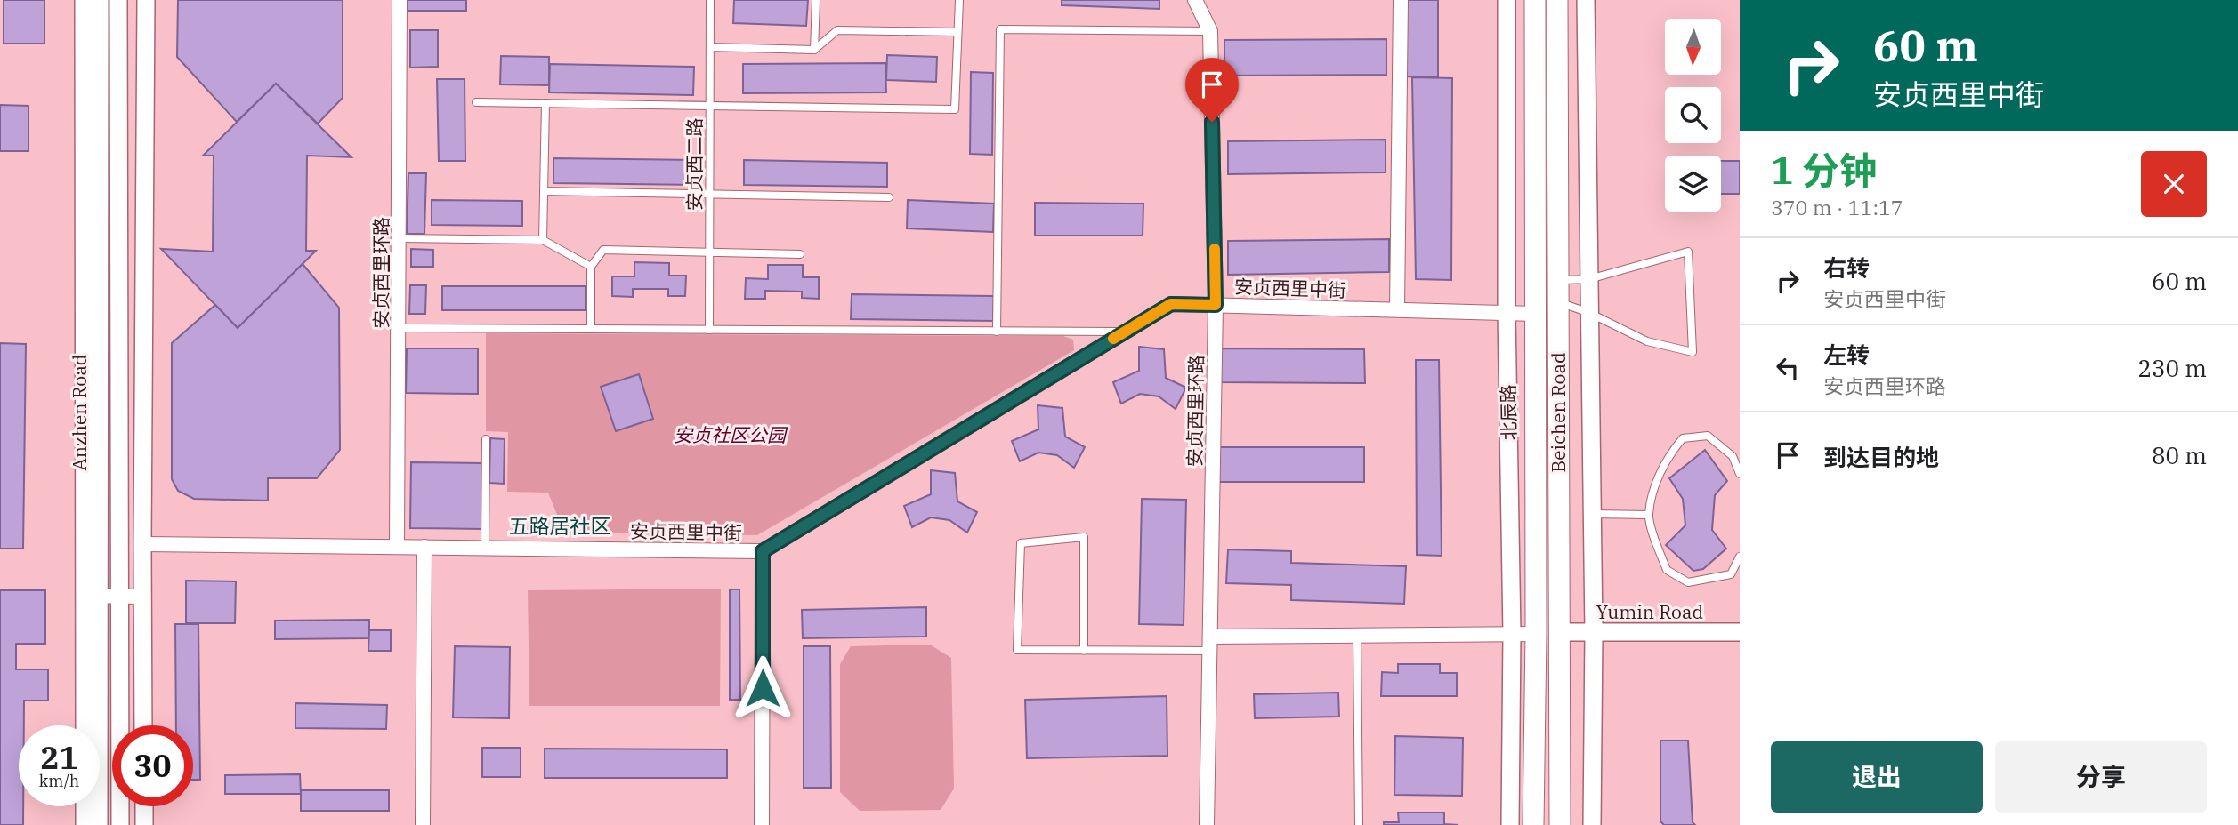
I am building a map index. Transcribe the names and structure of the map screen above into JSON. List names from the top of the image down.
{
  "streets": {
    "main road": ["北辰路", "Beichen Road"],
    "street": [
      "安贞西里环路",
      "安贞西里中街",
      "Anzhen Road",
      "Yumin Road"
    ],
    "lane": ["安贞西二路"]
  },
  "crossings": [
    ["安贞西里环路", "安贞西里中街"],
    ["安贞西里中街", "北辰路"],
    ["Beichen Road", "Yumin Road"]
  ],
  "districts": ["五路居社区"],
  "parks": ["安贞社区公园"],
  "north": "bottom",
  "page": {
    "turn": ["60 m", "安贞西里中街"],
    "heading": ["1 分钟", "370 m · 11:17"],
    "list": [
      {
        "name": "右转",
        "note": "安贞西里中街",
        "value": "60 m"
      },
      {
        "name": "左转",
        "note": "安贞西里环路",
        "value": "230 m"
      },
      {
        "name": "到达目的地",
        "value": "80 m"
      }
    ],
    "speed": "21 km/h",
    "limit": "30",
    "buttons": ["退出", "分享"]
  }
}
